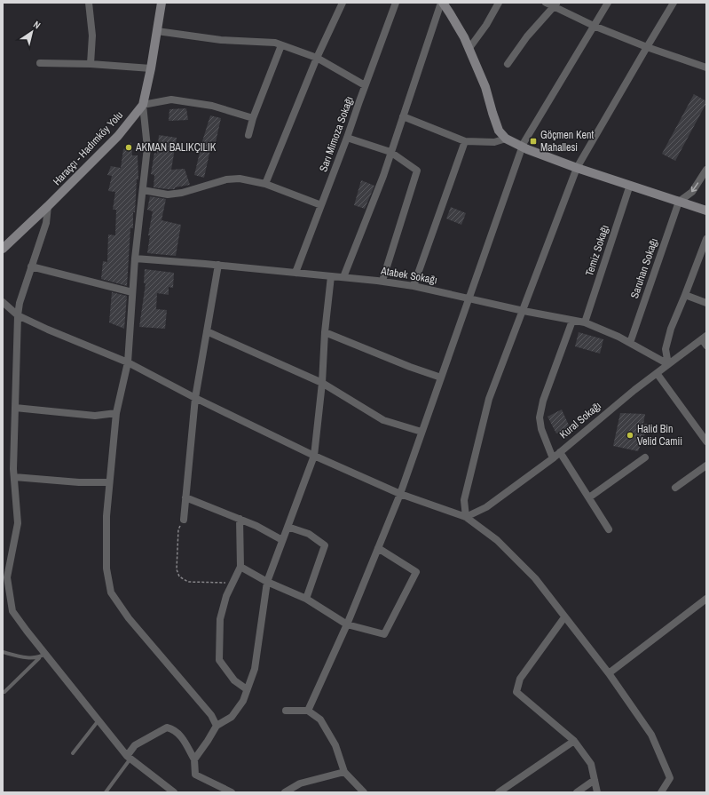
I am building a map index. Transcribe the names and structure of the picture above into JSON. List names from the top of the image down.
{
  "streets": {
    "street": [
      "Sarı Mimoza Sokağı",
      "Haraççı - Hadımköy Yolu",
      "Temiz Sokağı",
      "Saruhan Sokağı",
      "Atabek Sokağı",
      "Kural Sokağı"
    ]
  },
  "crossings": [
    ["Sarı Mimoza Sokağı", "Atabek Sokağı"],
    ["Temiz Sokağı", "Atabek Sokağı"],
    ["Saruhan Sokağı", "Atabek Sokağı"],
    ["Atabek Sokağı", "Kural Sokağı"]
  ],
  "places": {
    "transit": ["Göçmen Kent Mahallesi"],
    "other": ["AKMAN BALIKÇILIK", "Halid Bin Velid Camii"]
  },
  "north": "top right"
}
